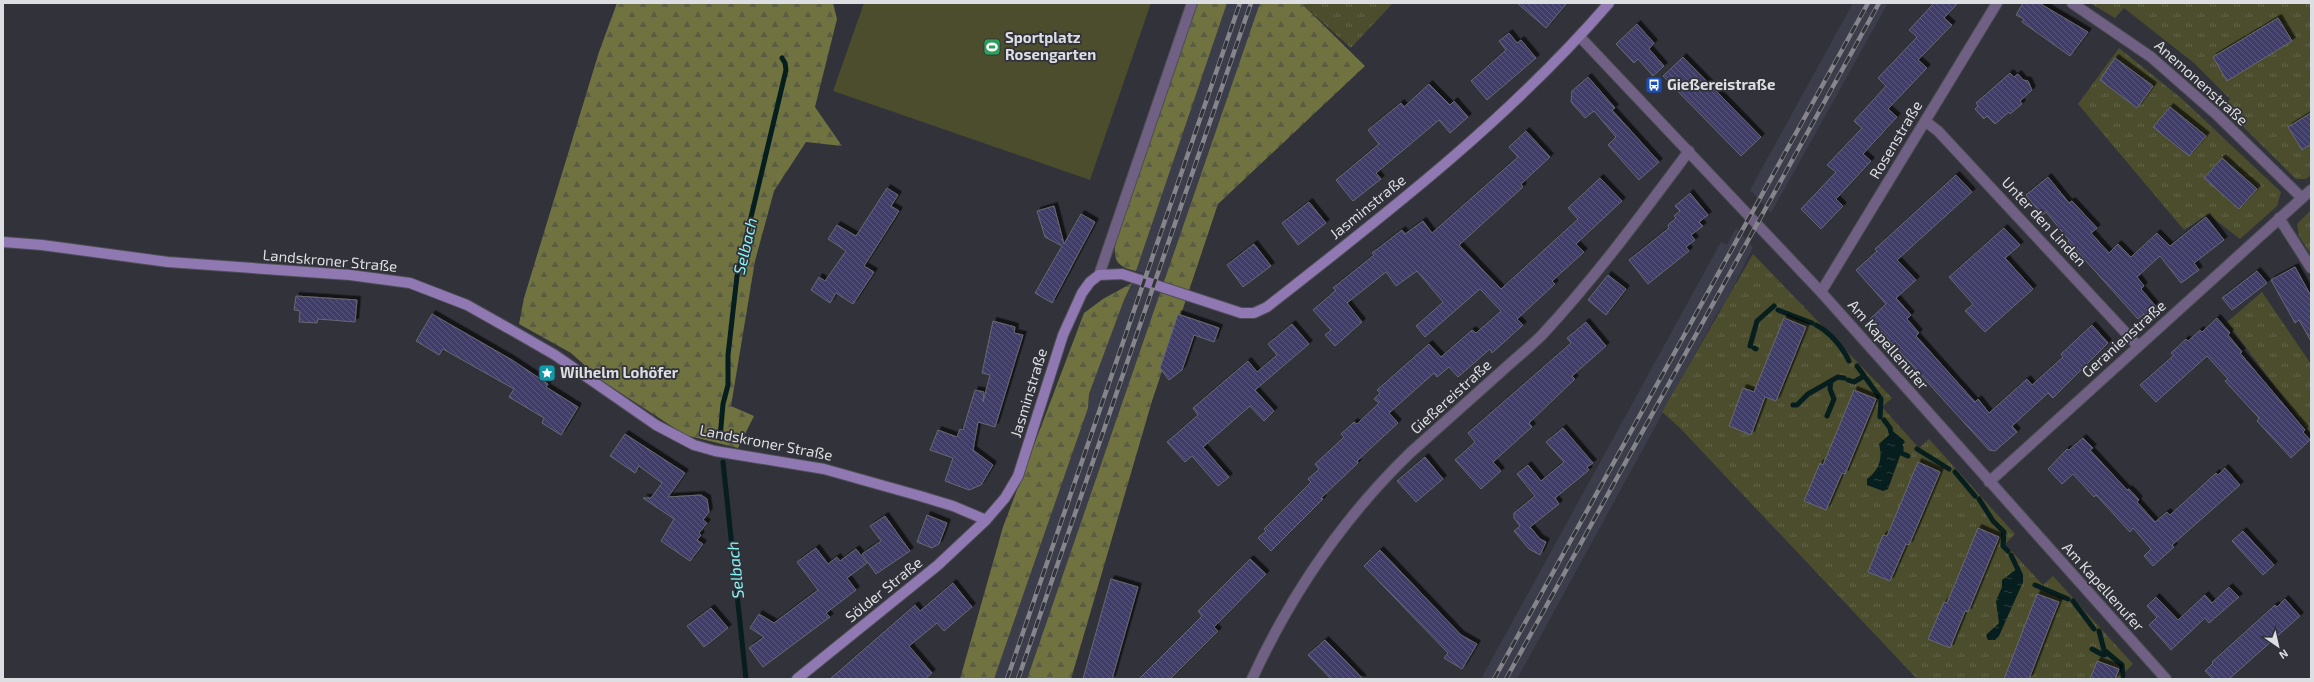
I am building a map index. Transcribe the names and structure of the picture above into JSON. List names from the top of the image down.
{
  "streets": {
    "street": [
      "Anemonenstraße",
      "Rosenstraße",
      "Jasminstraße",
      "Unter den Linden",
      "Landskroner Straße",
      "Geranienstraße",
      "Am Kapellenufer",
      "Gießereistraße",
      "Sölder Straße"
    ]
  },
  "crossings": [
    ["Anemonenstraße", "Geranienstraße"],
    ["Rosenstraße", "Unter den Linden"],
    ["Rosenstraße", "Am Kapellenufer"],
    ["Jasminstraße", "Landskroner Straße"],
    ["Jasminstraße", "Am Kapellenufer"],
    ["Jasminstraße", "Sölder Straße"],
    ["Unter den Linden", "Geranienstraße"],
    ["Landskroner Straße", "Sölder Straße"],
    ["Geranienstraße", "Am Kapellenufer"],
    ["Am Kapellenufer", "Gießereistraße"]
  ],
  "water": ["Selbach"],
  "places": {
    "sports": ["Sportplatz Rosengarten"],
    "bus stop": ["Gießereistraße"],
    "place": ["Wilhelm Lohöfer"]
  },
  "north": "bottom right"
}
